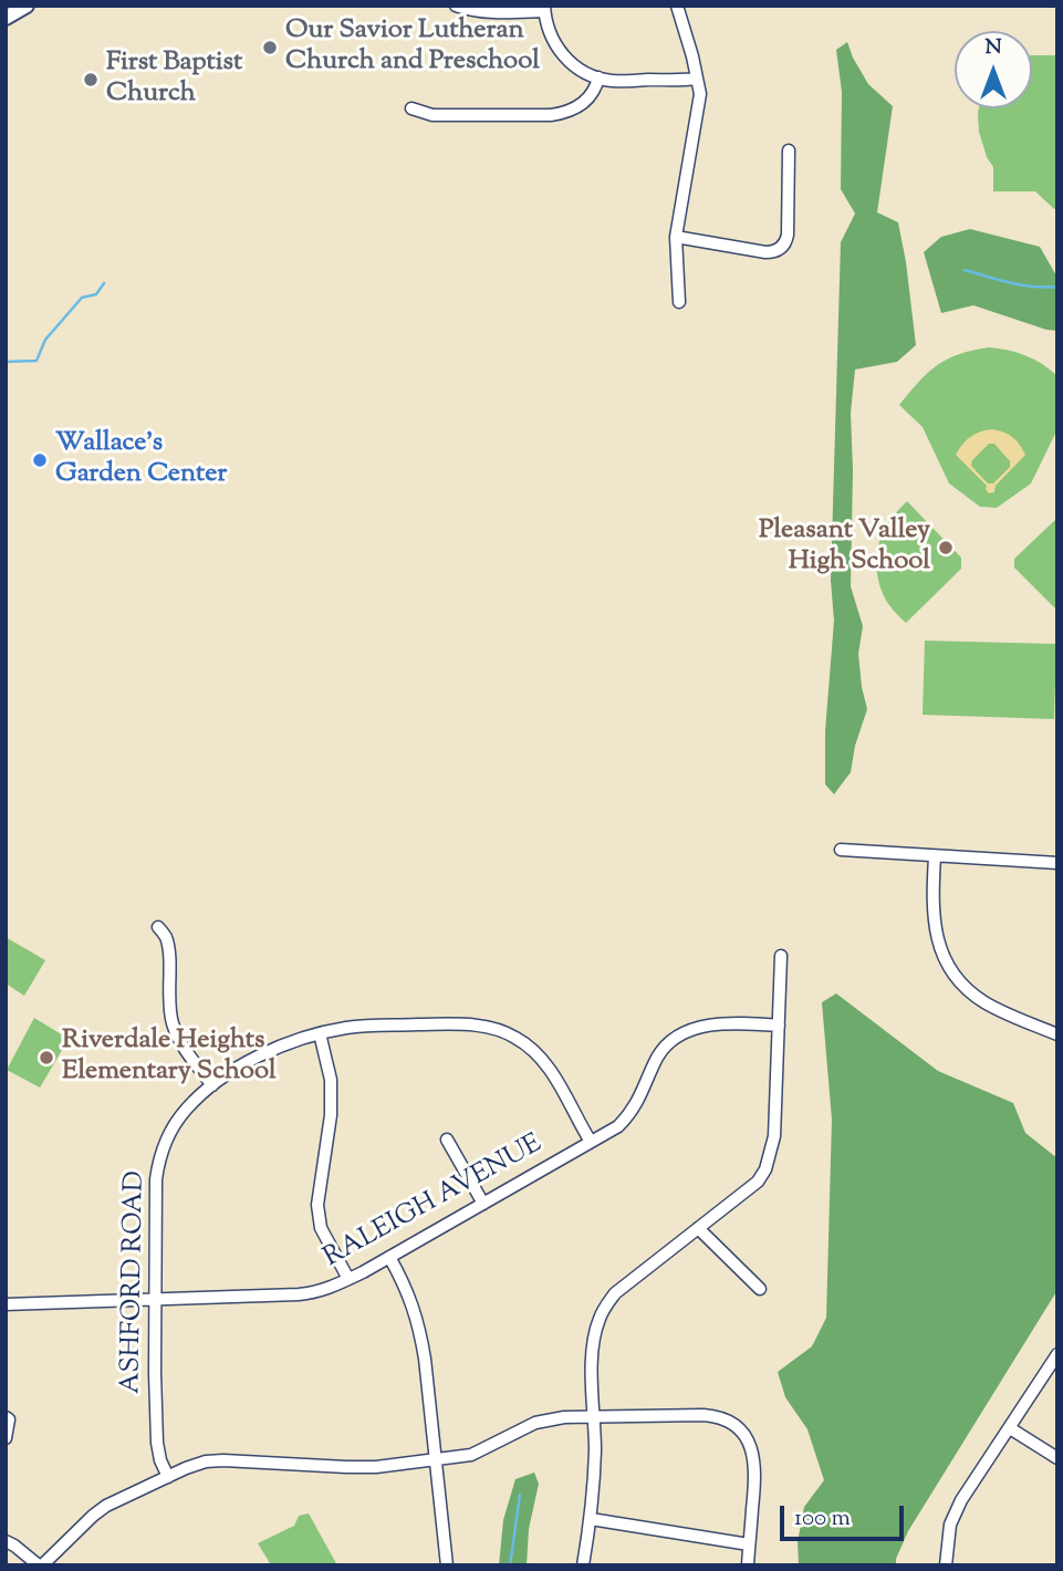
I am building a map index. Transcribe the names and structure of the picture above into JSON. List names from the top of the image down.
{
  "streets": {
    "street": ["RALEIGH AVENUE", "ASHFORD ROAD"]
  },
  "crossings": [
    ["RALEIGH AVENUE", "ASHFORD ROAD"]
  ],
  "places": [
    "Our Savior Lutheran Church and Preschool",
    "First Baptist Church",
    "Wallace's Garden Center",
    "Pleasant Valley High School",
    "Riverdale Heights Elementary School"
  ],
  "scale_bar": "100 m",
  "north": "top"
}
